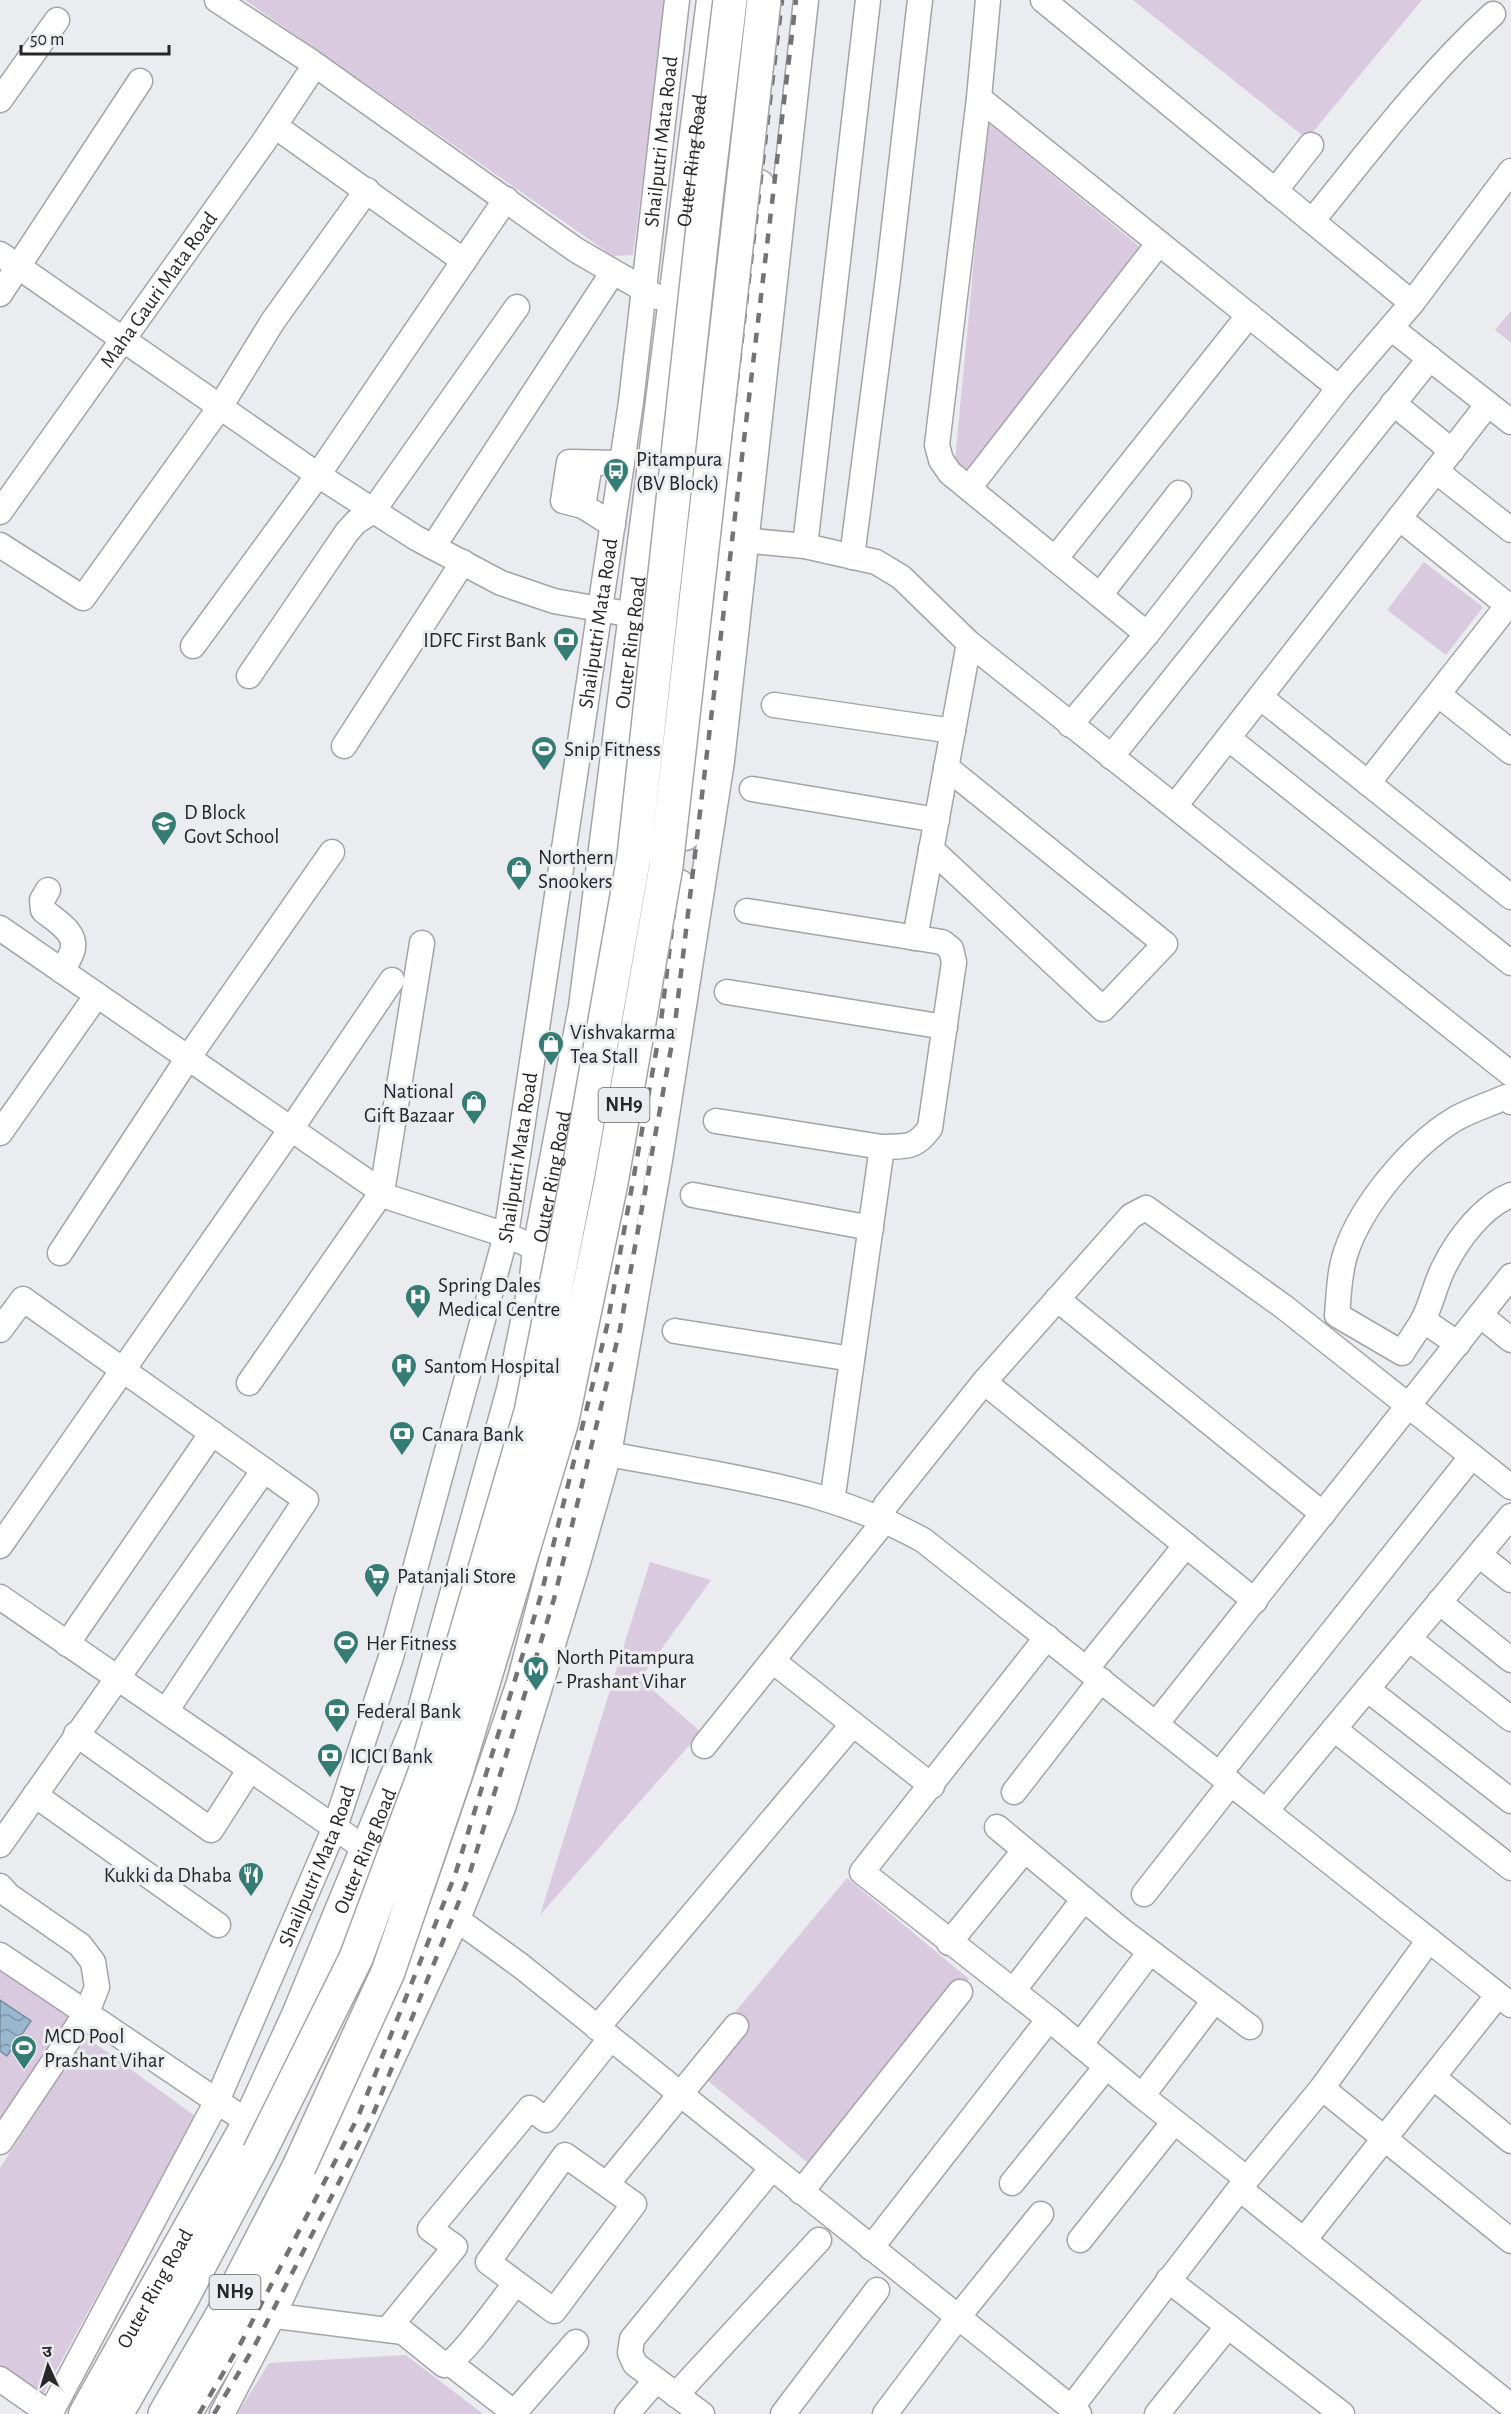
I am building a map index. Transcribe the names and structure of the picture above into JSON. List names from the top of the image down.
{
  "streets": {
    "highway": ["Outer Ring Road", "NH9"],
    "street": ["Shailputri Mata Road", "Maha Gauri Mata Road"]
  },
  "places": {
    "bus stop": ["Pitampura (BV Block)"],
    "bank": [
      "IDFC First Bank",
      "Canara Bank",
      "Federal Bank",
      "ICICI Bank"
    ],
    "sports": ["Snip Fitness", "Her Fitness", "MCD Pool Prashant Vihar"],
    "school or university": ["D Block Govt School"],
    "shop": ["Northern Snookers", "Vishvakarma Tea Stall", "National Gift Bazaar"],
    "hospital": ["Spring Dales Medical Centre", "Santom Hospital"],
    "supermarket": ["Patanjali Store"],
    "metro station": ["North Pitampura - Prashant Vihar"],
    "restaurant": ["Kukki da Dhaba"]
  },
  "scale_bar": "50 m",
  "north": "top"
}
